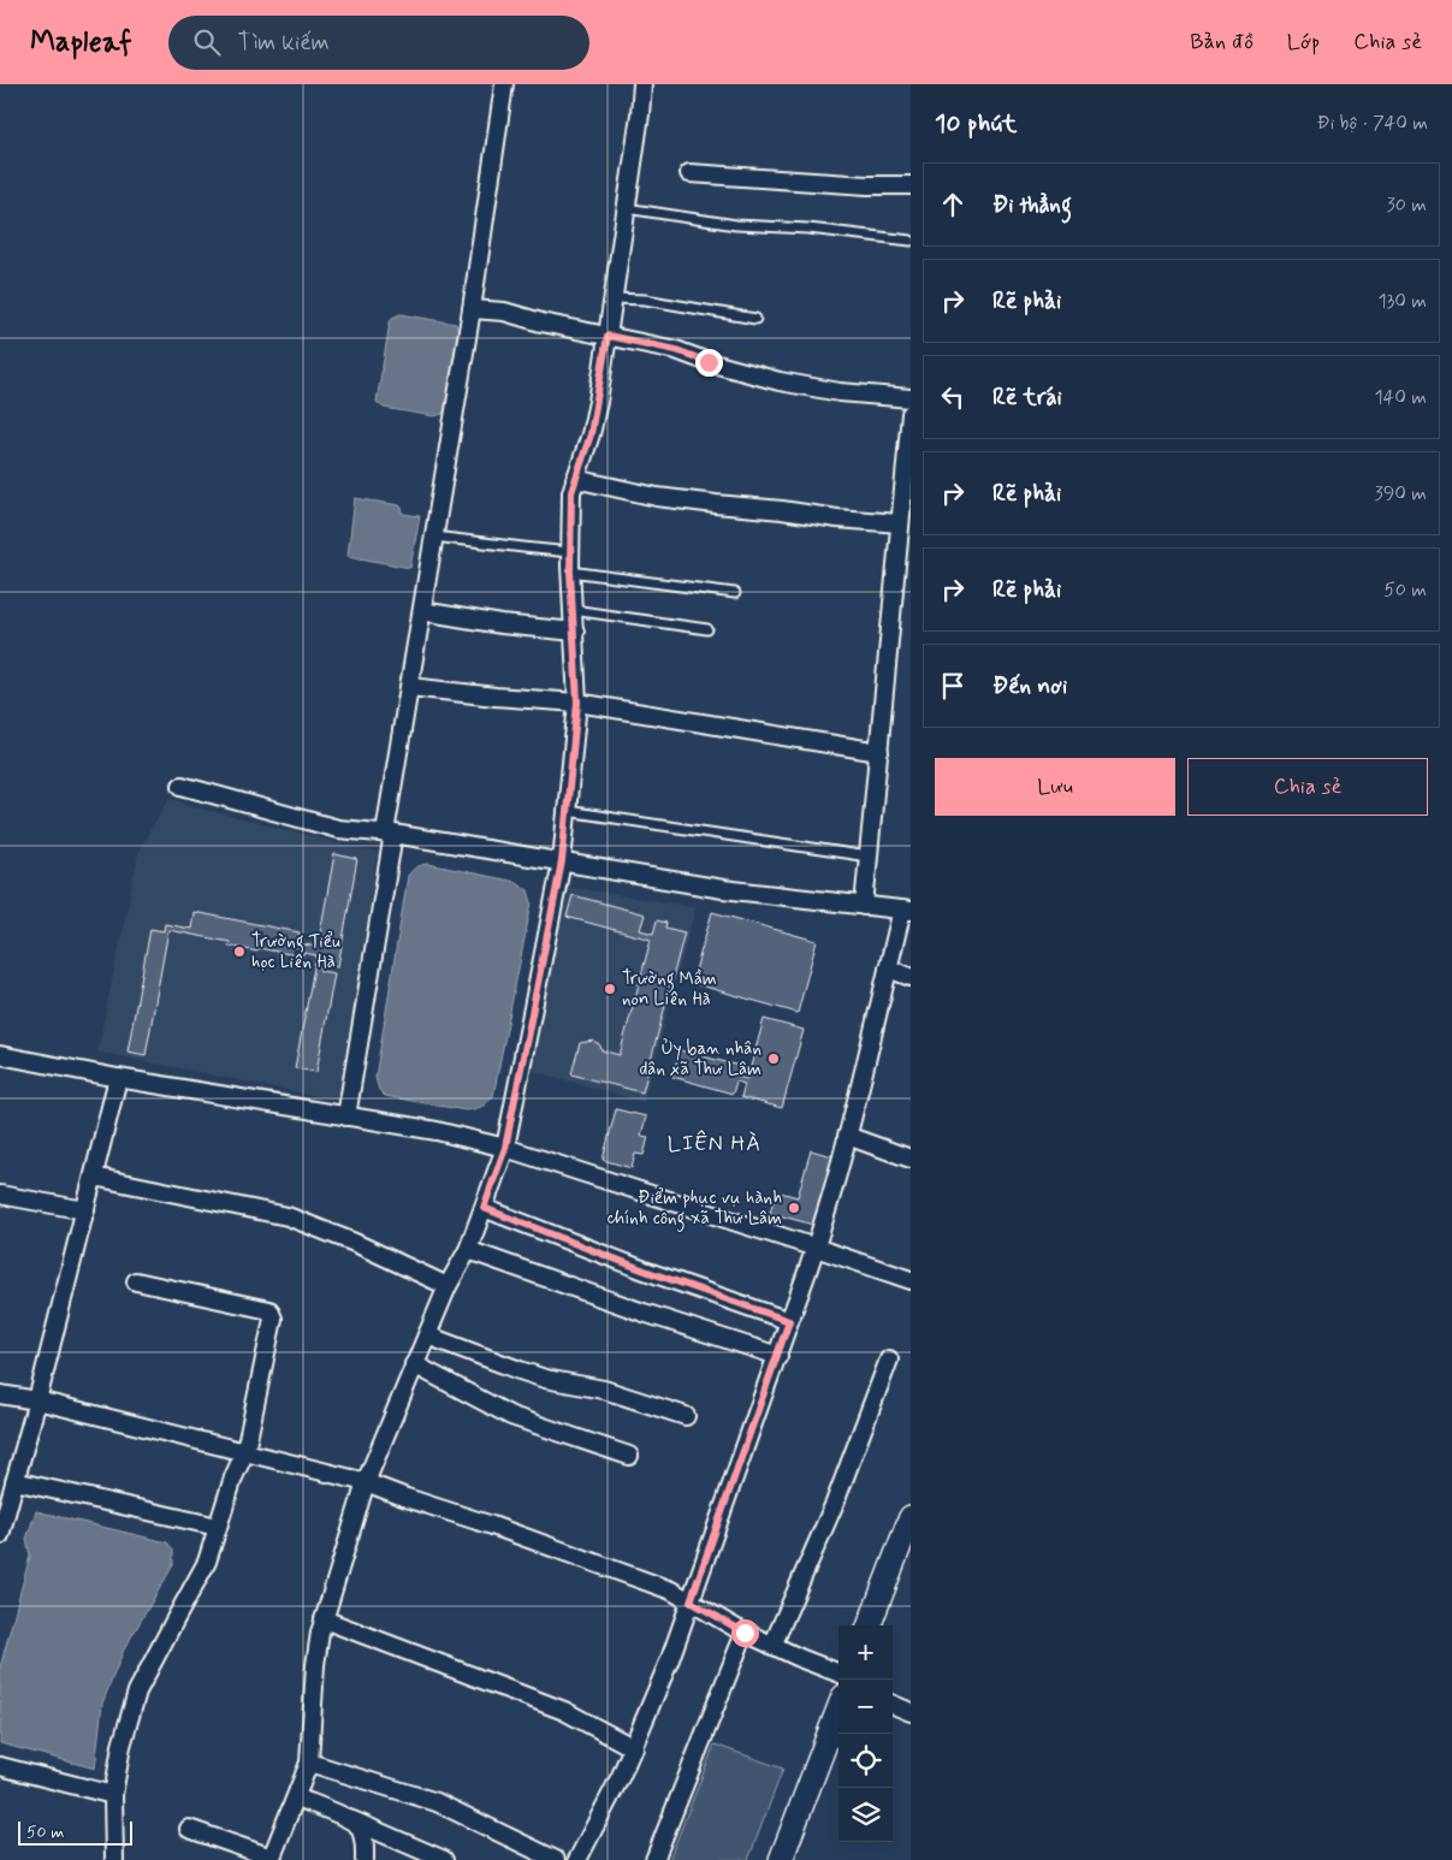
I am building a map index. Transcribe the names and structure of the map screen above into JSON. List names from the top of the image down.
{
  "districts": ["LIÊN HÀ"],
  "places": [
    "Trường Tiểu học Liên Hà",
    "Trường Mầm non Liên Hà",
    "Ủy ban nhân dân xã Thư Lâm",
    "Điểm phục vụ hành chính công xã Thư Lâm"
  ],
  "scale_bar": "50 m",
  "page": {
    "header": "Mapleaf",
    "search": "Tìm kiếm",
    "nav": ["Bản đồ", "Lớp", "Chia sẻ"],
    "heading": ["10 phút", "Đi bộ · 740 m"],
    "list": [
      ["Đi thẳng", "30 m"],
      ["Rẽ phải", "130 m"],
      ["Rẽ trái", "140 m"],
      ["Rẽ phải", "390 m"],
      ["Rẽ phải", "50 m"],
      "Đến nơi"
    ],
    "buttons": ["Lưu", "Chia sẻ"],
    "map_buttons": ["+", "−"],
    "scale": "50 m"
  }
}
